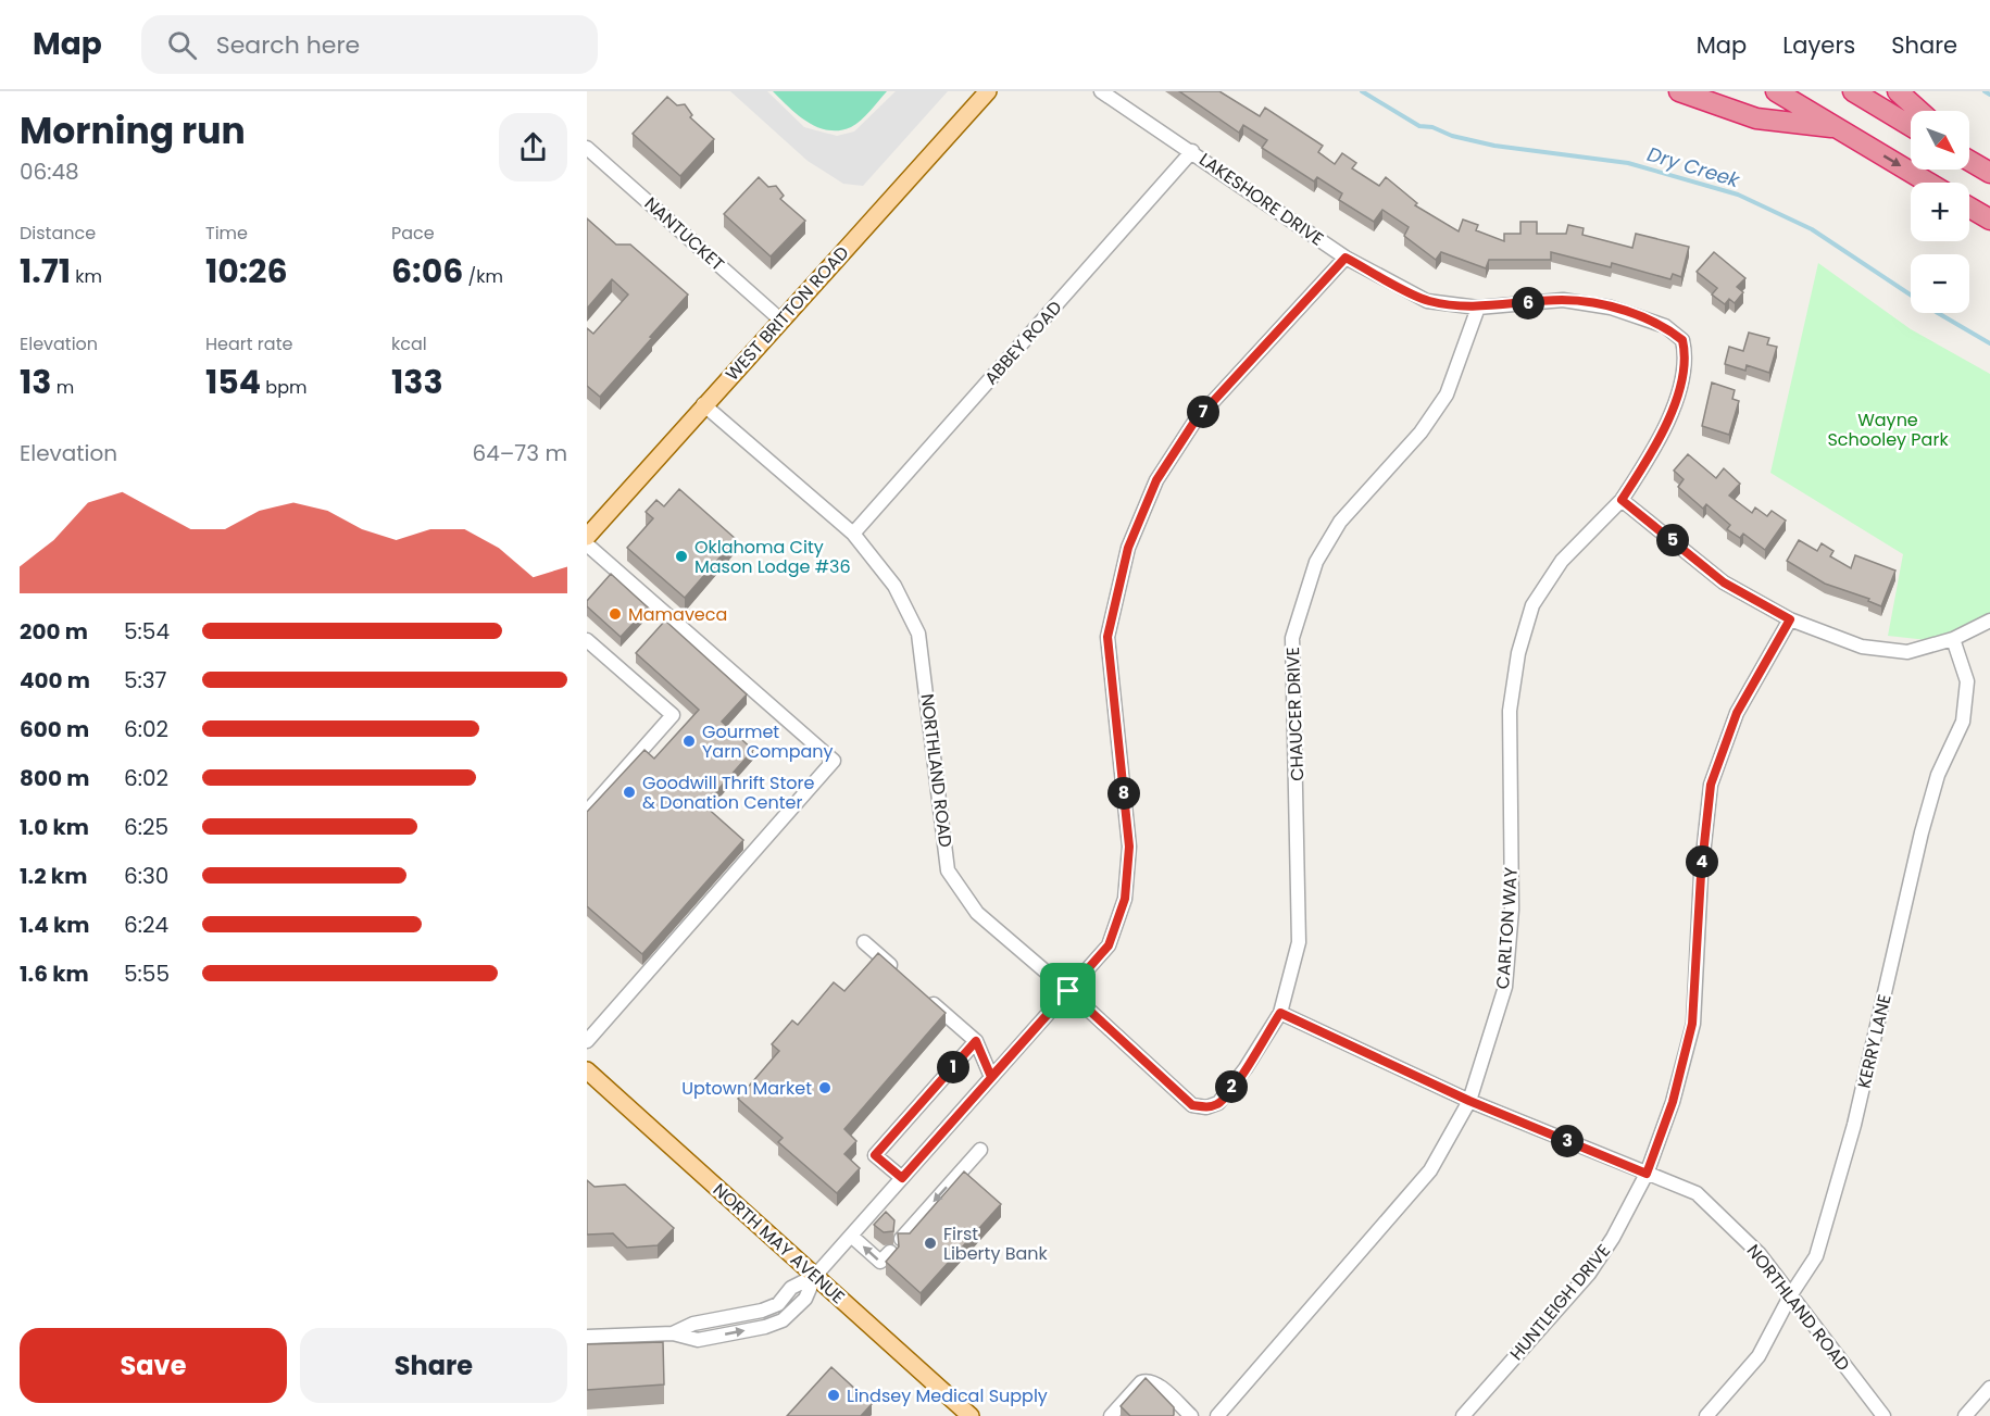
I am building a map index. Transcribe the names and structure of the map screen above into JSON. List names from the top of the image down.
{
  "streets": {
    "main road": ["WEST BRITTON ROAD", "NORTH MAY AVENUE"],
    "street": [
      "LAKESHORE DRIVE",
      "NANTUCKET",
      "ABBEY ROAD",
      "CHAUCER DRIVE",
      "NORTHLAND ROAD",
      "CARLTON WAY",
      "KERRY LANE",
      "HUNTLEIGH DRIVE"
    ]
  },
  "crossings": [
    ["LAKESHORE DRIVE", "ABBEY ROAD"],
    ["LAKESHORE DRIVE", "CHAUCER DRIVE"],
    ["LAKESHORE DRIVE", "CARLTON WAY"],
    ["NANTUCKET", "WEST BRITTON ROAD"],
    ["WEST BRITTON ROAD", "NORTHLAND ROAD"],
    ["ABBEY ROAD", "NORTHLAND ROAD"],
    ["CHAUCER DRIVE", "NORTHLAND ROAD"],
    ["NORTHLAND ROAD", "CARLTON WAY"],
    ["NORTHLAND ROAD", "KERRY LANE"],
    ["NORTHLAND ROAD", "HUNTLEIGH DRIVE"]
  ],
  "water": ["Dry Creek"],
  "parks": ["Wayne Schooley Park"],
  "places": [
    "Oklahoma City Mason Lodge #36",
    "Mamaveca",
    "Gourmet Yarn Company",
    "Goodwill Thrift Store & Donation Center",
    "Uptown Market",
    "First Liberty Bank",
    "Lindsey Medical Supply"
  ],
  "north": "bottom right",
  "page": {
    "header": "Map",
    "search": "Search here",
    "nav": ["Map", "Layers", "Share"],
    "heading": ["Morning run", "06:48"],
    "map_buttons": ["+", "−"],
    "stats": [
      ["Distance", "1.71 km"],
      ["Time", "10:26"],
      ["Pace", "6:06 /km"],
      ["Elevation", "13 m"],
      ["Heart rate", "154 bpm"],
      ["kcal", "133"]
    ],
    "pins": [
      "6",
      "7",
      "5",
      "8",
      "4",
      "1",
      "2",
      "3"
    ],
    "chart": ["Elevation", "64–73 m"],
    "list": [
      {
        "name": "200 m",
        "note": "5:54"
      },
      {
        "name": "400 m",
        "note": "5:37"
      },
      {
        "name": "600 m",
        "note": "6:02"
      },
      {
        "name": "800 m",
        "note": "6:02"
      },
      {
        "name": "1.0 km",
        "note": "6:25"
      },
      {
        "name": "1.2 km",
        "note": "6:30"
      },
      {
        "name": "1.4 km",
        "note": "6:24"
      },
      {
        "name": "1.6 km",
        "note": "5:55"
      }
    ],
    "buttons": ["Save", "Share"]
  }
}
